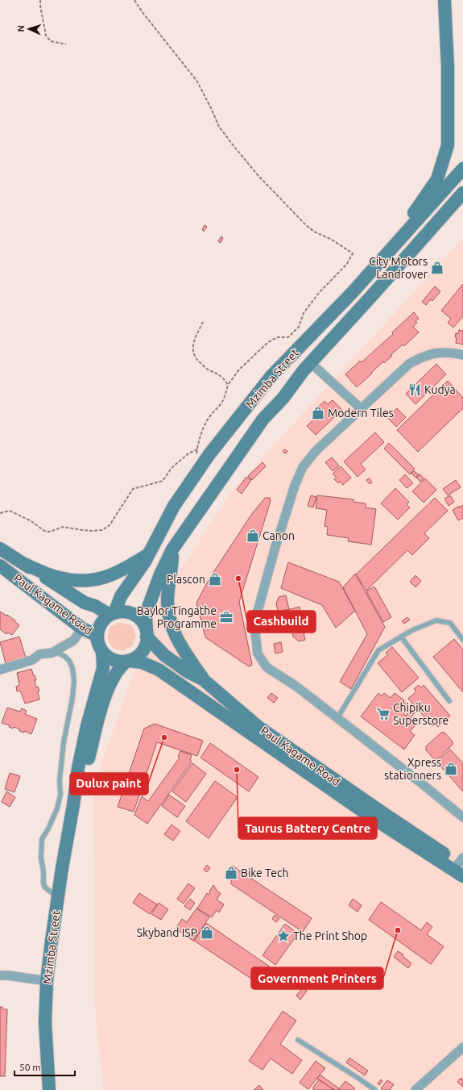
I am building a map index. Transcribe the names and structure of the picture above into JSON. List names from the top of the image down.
{
  "streets": {
    "main road": ["Mzimba Street", "Paul Kagame Road"]
  },
  "crossings": [
    ["Mzimba Street", "Paul Kagame Road"]
  ],
  "places": {
    "shop": [
      "City Motors Landrover",
      "Modern Tiles",
      "Canon",
      "Plascon",
      "Xpress stationners",
      "Bike Tech",
      "Skyband ISP"
    ],
    "restaurant": ["Kudya"],
    "other": [
      "Cashbuild",
      "Dulux paint",
      "Taurus Battery Centre",
      "Government Printers"
    ],
    "office": ["Baylor Tingathe Programme"],
    "supermarket": ["Chipiku Superstore"],
    "place": ["The Print Shop"]
  },
  "scale_bar": "50 m",
  "north": "left"
}
